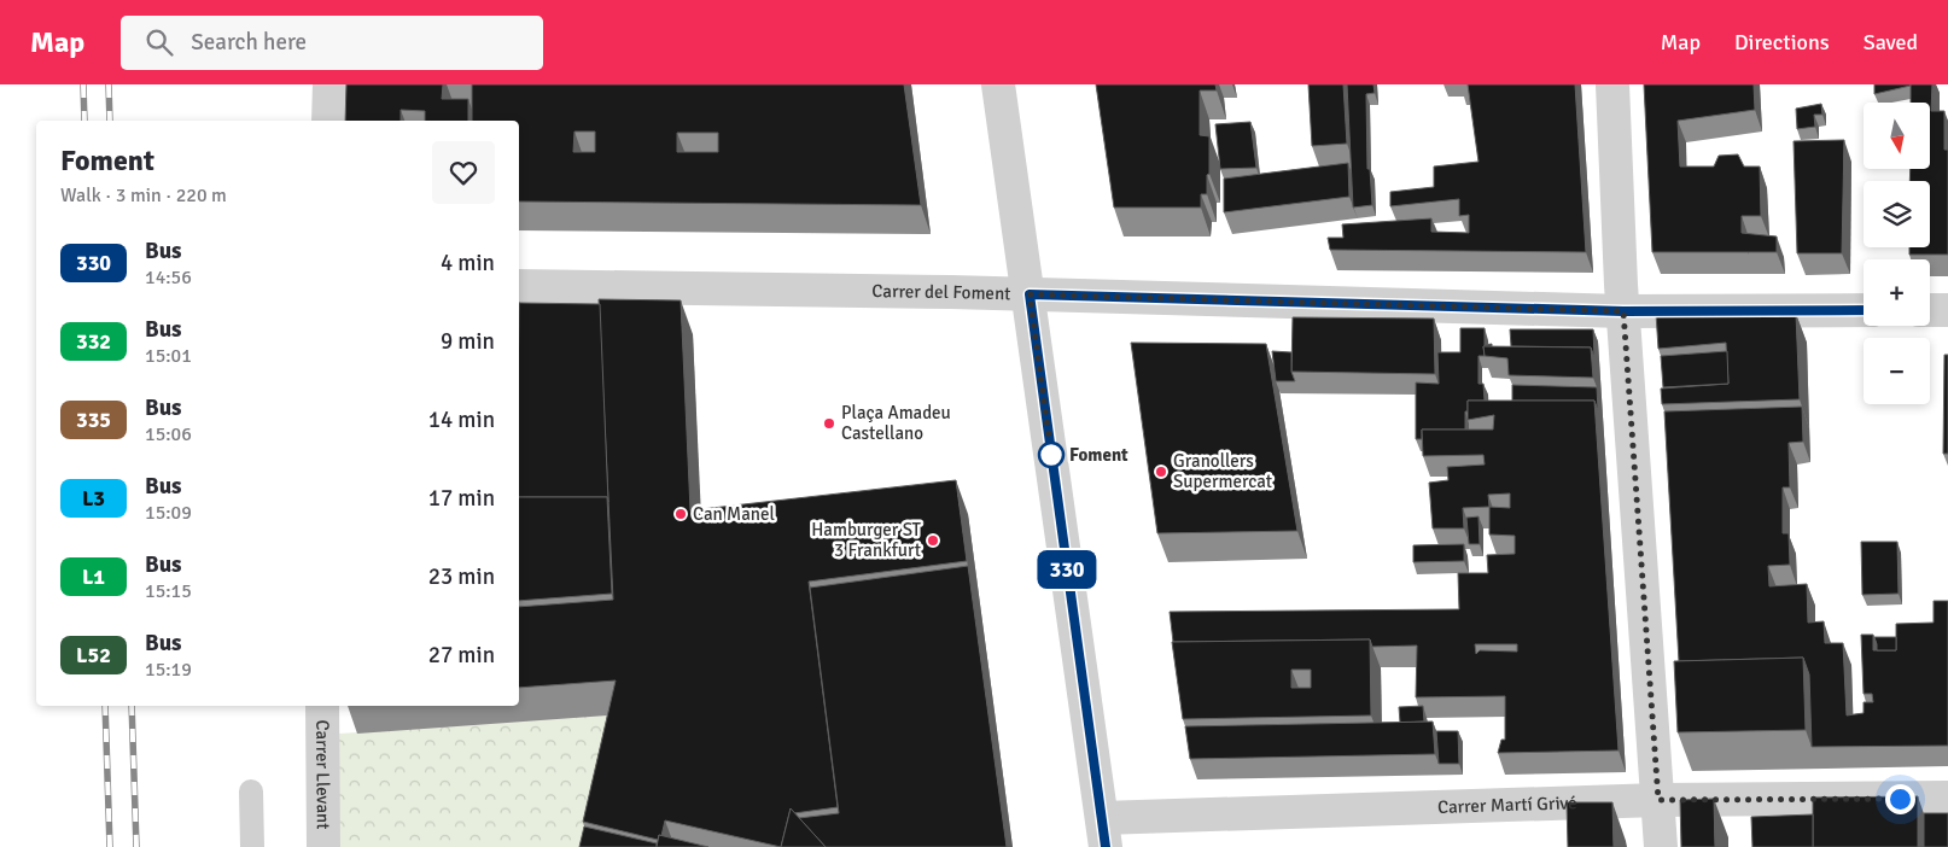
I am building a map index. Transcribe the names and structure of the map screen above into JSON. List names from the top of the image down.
{
  "streets": {
    "street": ["Carrer del Foment", "Carrer Llevant", "Carrer Martí Grivé"]
  },
  "places": [
    "Plaça Amadeu Castellano",
    "Foment",
    "Granollers Supermercat",
    "Can Manel",
    "Hamburger ST 3 Frankfurt"
  ],
  "lines": ["bus line 330"],
  "north": "bottom",
  "page": {
    "header": "Map",
    "search": "Search here",
    "nav": ["Map", "Directions", "Saved"],
    "on_map": "330",
    "map_buttons": ["+", "−"],
    "heading": ["Foment", "Walk · 3 min · 220 m"],
    "list": [
      {
        "mark": "330",
        "name": "Bus",
        "note": "14:56",
        "value": "4 min"
      },
      {
        "mark": "332",
        "name": "Bus",
        "note": "15:01",
        "value": "9 min"
      },
      {
        "mark": "335",
        "name": "Bus",
        "note": "15:06",
        "value": "14 min"
      },
      {
        "mark": "L3",
        "name": "Bus",
        "note": "15:09",
        "value": "17 min"
      },
      {
        "mark": "L1",
        "name": "Bus",
        "note": "15:15",
        "value": "23 min"
      },
      {
        "mark": "L52",
        "name": "Bus",
        "note": "15:19",
        "value": "27 min"
      }
    ]
  }
}
